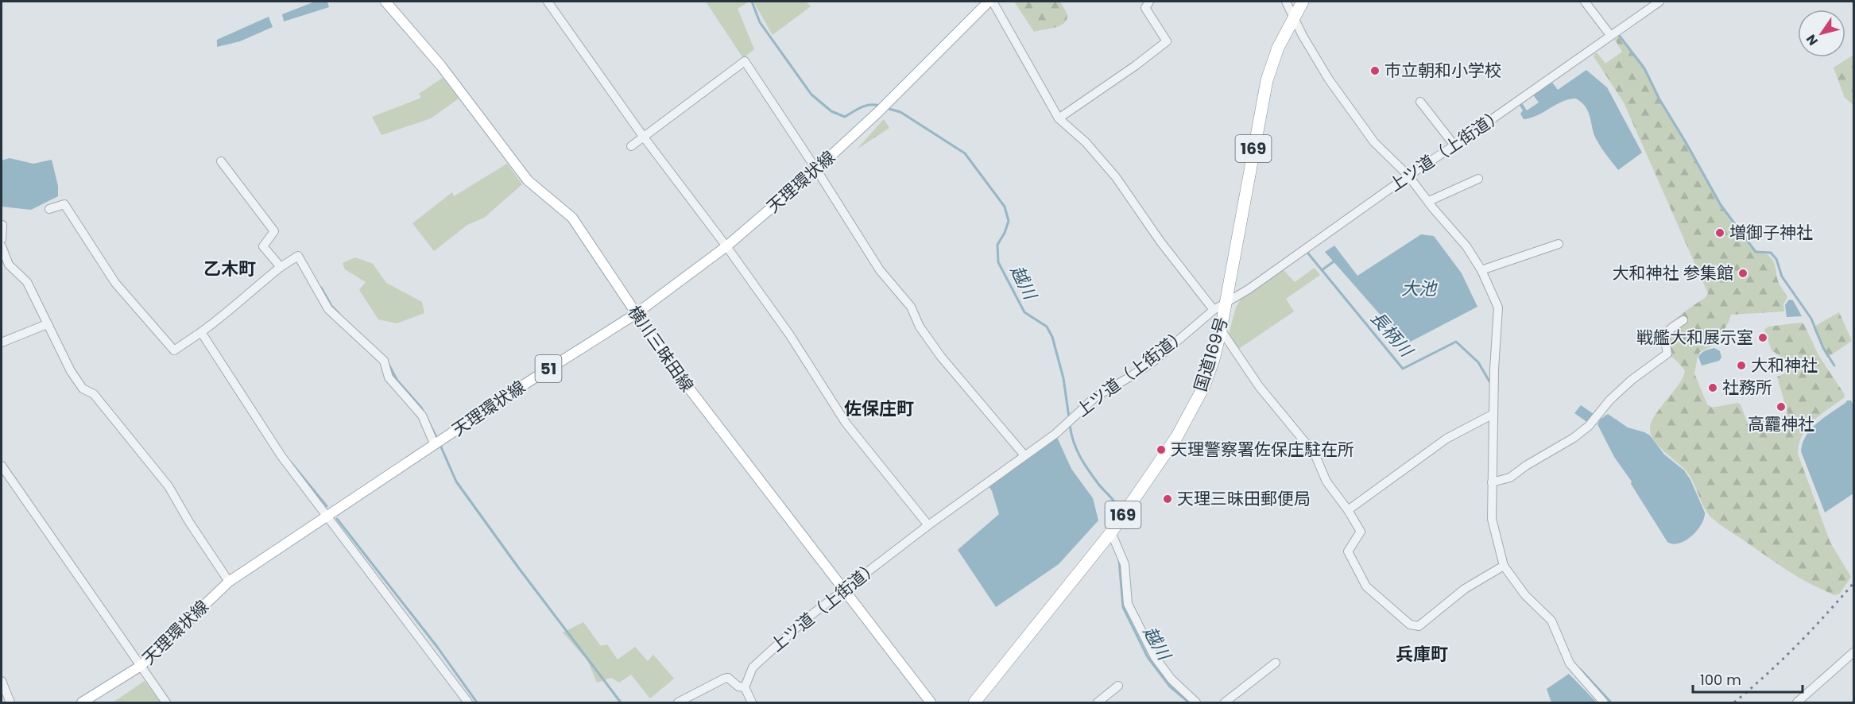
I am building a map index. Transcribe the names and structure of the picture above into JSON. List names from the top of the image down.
{
  "streets": {
    "highway": ["169", "国道169号"],
    "main road": ["天理環状線", "横川三昧田線", "51"],
    "street": ["上ツ道（上街道）"]
  },
  "crossings": [
    ["上ツ道（上街道）", "横川三昧田線"],
    ["上ツ道（上街道）", "国道169号"],
    ["天理環状線", "横川三昧田線"]
  ],
  "districts": ["乙木町", "佐保庄町", "兵庫町"],
  "water": ["越川", "大池", "長柄川"],
  "places": [
    "市立朝和小学校",
    "増御子神社",
    "大和神社 参集館",
    "戦艦大和展示室",
    "大和神社",
    "社務所",
    "高龗神社",
    "天理警察署佐保庄駐在所",
    "天理三昧田郵便局"
  ],
  "scale_bar": "100 m",
  "north": "bottom left"
}
